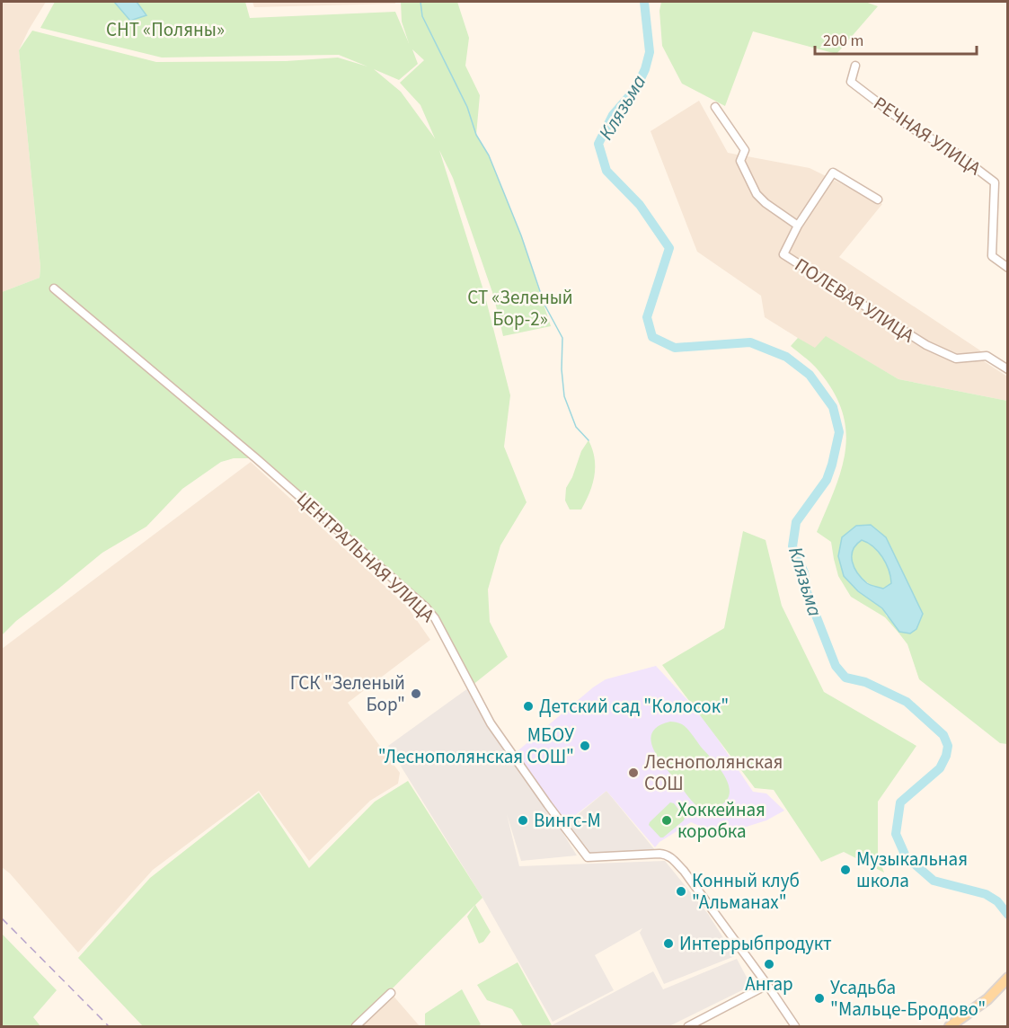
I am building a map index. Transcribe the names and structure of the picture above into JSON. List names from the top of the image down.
{
  "streets": {
    "street": ["РЕЧНАЯ УЛИЦА", "ПОЛЕВАЯ УЛИЦА", "ЦЕНТРАЛЬНАЯ УЛИЦА"]
  },
  "water": ["Клязьма"],
  "parks": ["СНТ «Поляны»", "СТ «Зеленый Бор-2»"],
  "places": [
    "ГСК \"Зеленый Бор\"",
    "Детский сад \"Колосок\"",
    "МБОУ \"Леснополянская СОШ\"",
    "Леснополянская СОШ",
    "Вингс-М",
    "Хоккейная коробка",
    "Музыкальная школа",
    "Конный клуб \"Альманах\"",
    "Интеррыбпродукт",
    "Ангар",
    "Усадьба \"Мальце-Бродово\""
  ],
  "scale_bar": "200 m"
}
